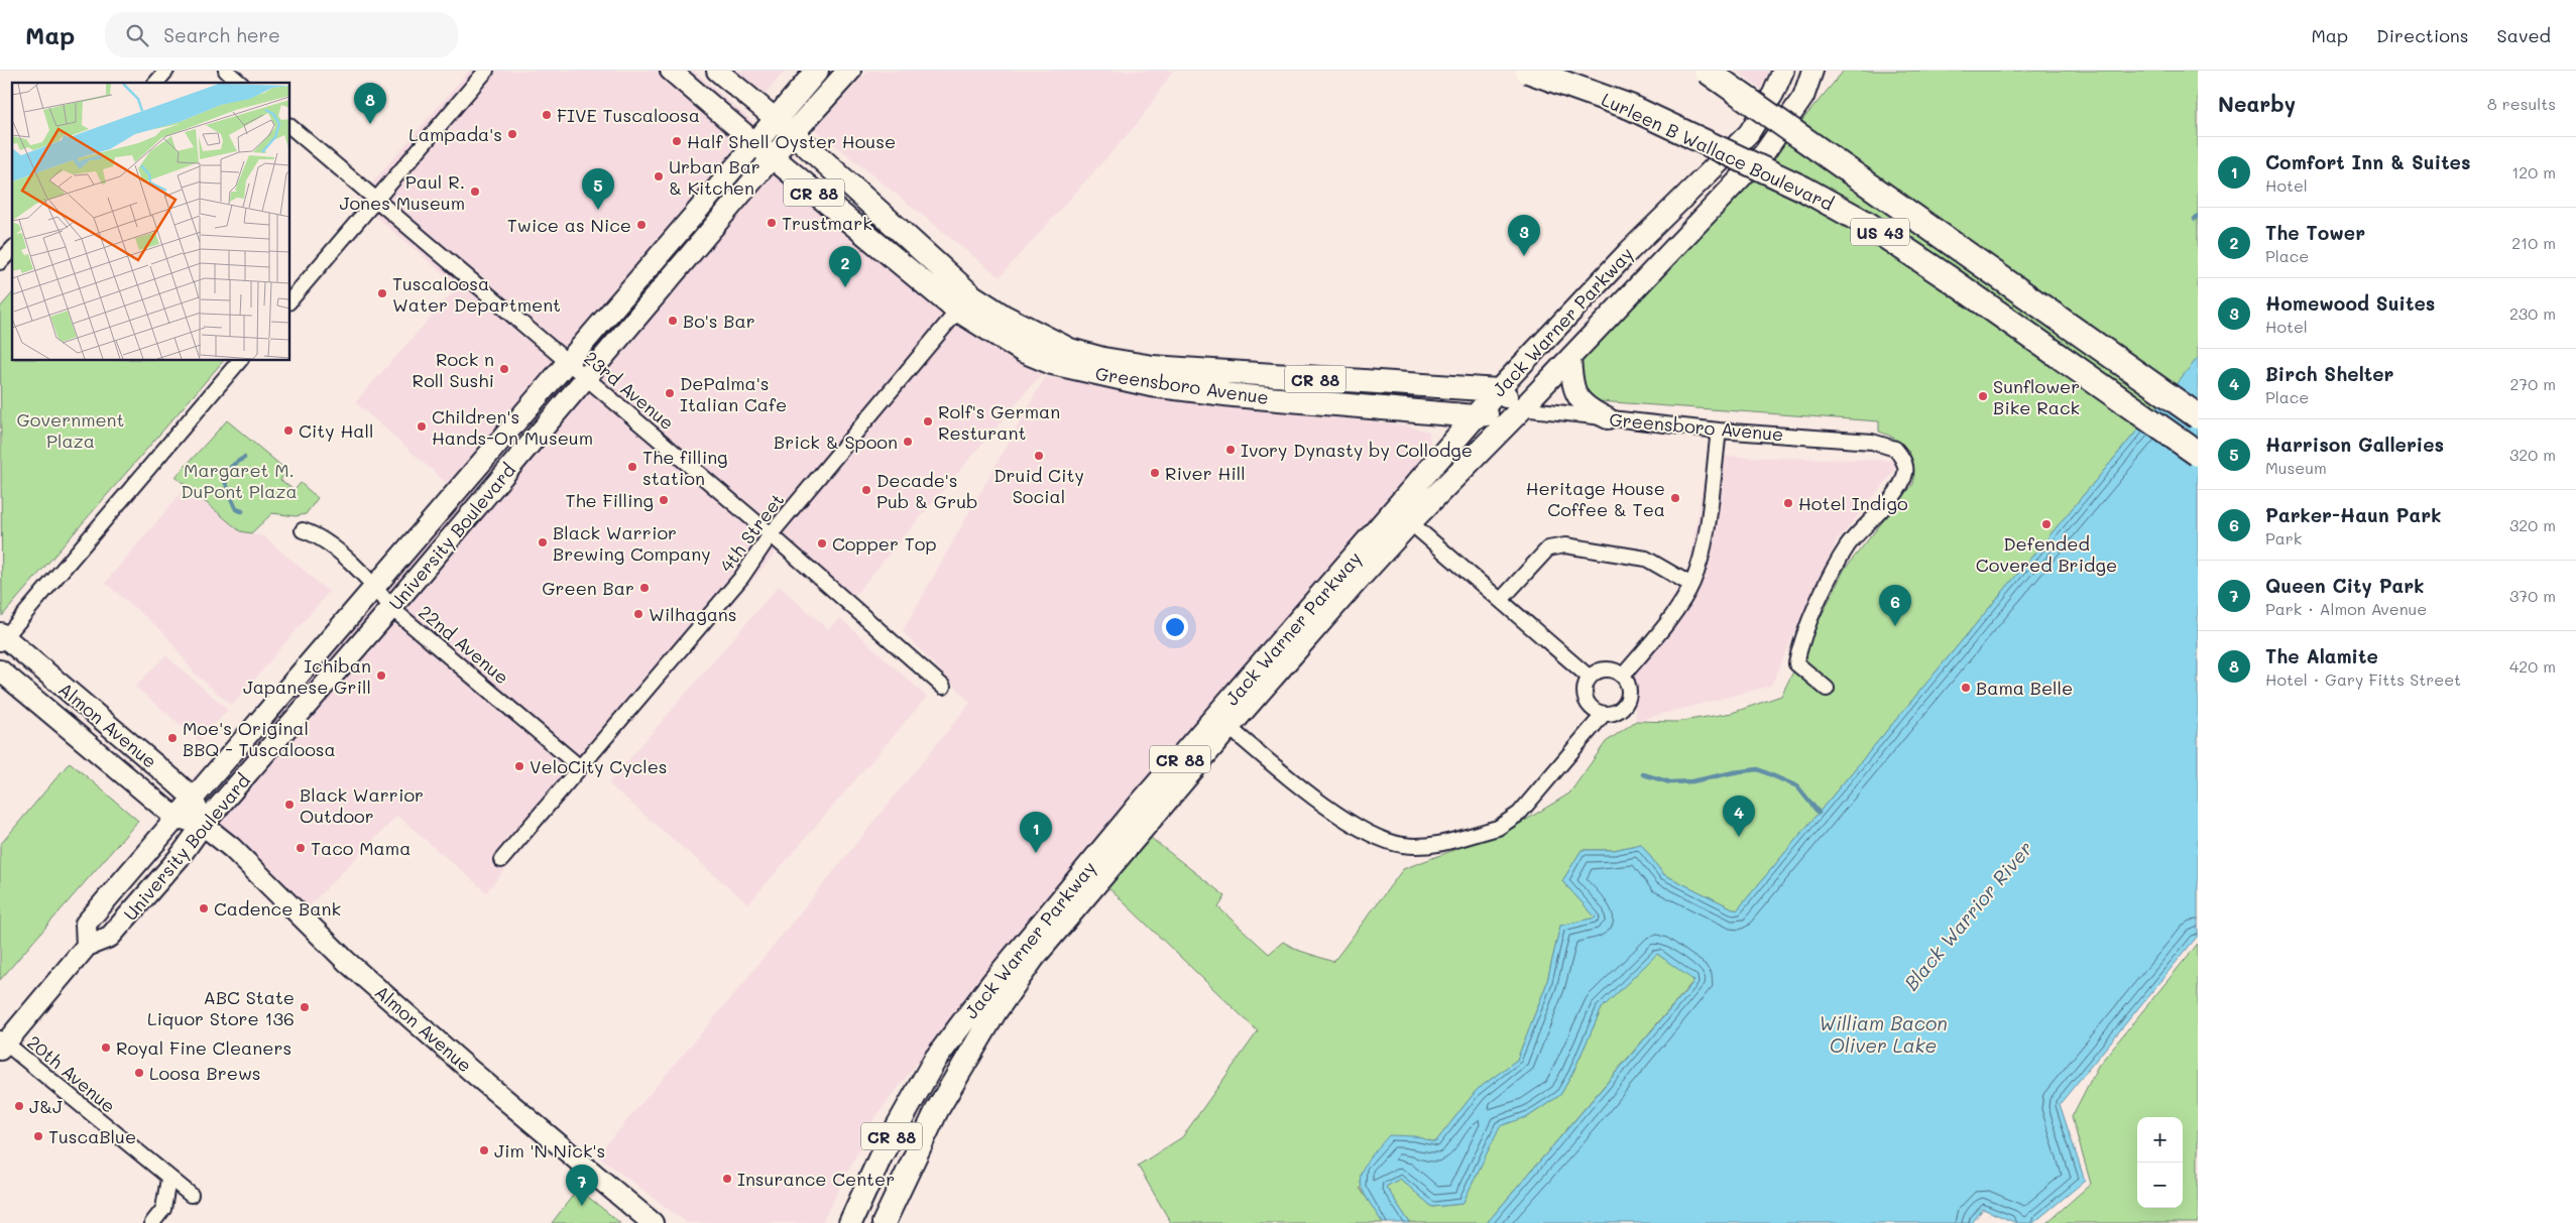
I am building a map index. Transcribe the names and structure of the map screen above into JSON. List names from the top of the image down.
{
  "streets": {
    "highway": ["Lurleen B Wallace Boulevard", "US 43"],
    "main road": [
      "CR 88",
      "Jack Warner Parkway",
      "Greensboro Avenue",
      "University Boulevard",
      "Almon Avenue"
    ],
    "street": [
      "23rd Avenue",
      "4th Street",
      "22nd Avenue",
      "20th Avenue"
    ]
  },
  "crossings": [
    ["CR 88", "Jack Warner Parkway"],
    ["CR 88", "Greensboro Avenue"],
    ["Jack Warner Parkway", "Greensboro Avenue"],
    ["Greensboro Avenue", "4th Street"],
    ["Greensboro Avenue", "University Boulevard"],
    ["23rd Avenue", "4th Street"],
    ["23rd Avenue", "University Boulevard"],
    ["4th Street", "22nd Avenue"],
    ["University Boulevard", "22nd Avenue"],
    ["University Boulevard", "Almon Avenue"],
    ["University Boulevard", "20th Avenue"]
  ],
  "water": ["Black Warrior River", "William Bacon Oliver Lake"],
  "parks": ["Government Plaza", "Margaret M. DuPont Plaza"],
  "places": [
    "FIVE Tuscaloosa",
    "Lampada's",
    "Half Shell Oyster House",
    "Urban Bar & Kitchen",
    "Paul R. Jones Museum",
    "Trustmark",
    "Twice as Nice",
    "Tuscaloosa Water Department",
    "Bo's Bar",
    "Rock n Roll Sushi",
    "DePalma's Italian Cafe",
    "Sunflower Bike Rack",
    "Rolf's German Resturant",
    "Children's Hands-On Museum",
    "City Hall",
    "Brick & Spoon",
    "Ivory Dynasty by Collodge",
    "Druid City Social",
    "The filling station",
    "River Hill",
    "Decade's Pub & Grub",
    "Heritage House Coffee & Tea",
    "The Filling",
    "Hotel Indigo",
    "Defended Covered Bridge",
    "Black Warrior Brewing Company",
    "Copper Top",
    "Green Bar",
    "Wilhagans",
    "Ichiban Japanese Grill",
    "Bama Belle",
    "Moe's Original BBQ - Tuscaloosa",
    "VeloCity Cycles",
    "Black Warrior Outdoor",
    "Taco Mama",
    "Cadence Bank",
    "ABC State Liquor Store 136",
    "Royal Fine Cleaners",
    "Loosa Brews",
    "J&J",
    "TuscaBlue",
    "Jim 'N Nick's",
    "Insurance Center"
  ],
  "page": {
    "header": "Map",
    "search": "Search here",
    "nav": ["Map", "Directions", "Saved"],
    "heading": ["Nearby", "8 results"],
    "pins": [
      "8",
      "5",
      "3",
      "2",
      "6",
      "4",
      "1",
      "7"
    ],
    "list": [
      {
        "mark": "1",
        "name": "Comfort Inn & Suites",
        "note": "Hotel",
        "value": "120 m"
      },
      {
        "mark": "2",
        "name": "The Tower",
        "note": "Place",
        "value": "210 m"
      },
      {
        "mark": "3",
        "name": "Homewood Suites",
        "note": "Hotel",
        "value": "230 m"
      },
      {
        "mark": "4",
        "name": "Birch Shelter",
        "note": "Place",
        "value": "270 m"
      },
      {
        "mark": "5",
        "name": "Harrison Galleries",
        "note": "Museum",
        "value": "320 m"
      },
      {
        "mark": "6",
        "name": "Parker-Haun Park",
        "note": "Park",
        "value": "320 m"
      },
      {
        "mark": "7",
        "name": "Queen City Park",
        "note": "Park · Almon Avenue",
        "value": "370 m"
      },
      {
        "mark": "8",
        "name": "The Alamite",
        "note": "Hotel · Gary Fitts Street",
        "value": "420 m"
      }
    ],
    "map_buttons": ["+", "−"]
  }
}
